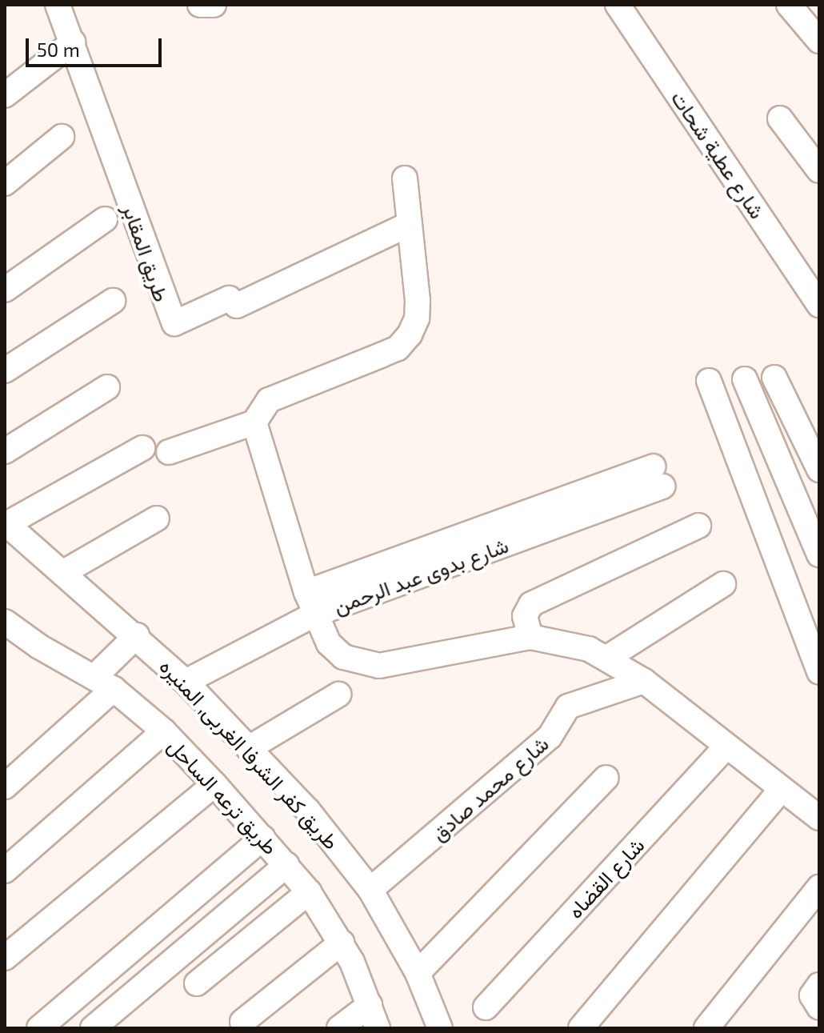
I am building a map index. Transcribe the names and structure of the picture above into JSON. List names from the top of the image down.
{
  "streets": {
    "street": [
      "شارع عطية شحات",
      "طريق المقابر",
      "شارع بدوى عبد الرحمن",
      "طريق كفر الشرفا الغربى, المنيره",
      "شارع محمد صادق",
      "طريق ترعه الساحل",
      "شارع القضاه"
    ]
  },
  "crossings": [
    ["شارع بدوى عبد الرحمن", "طريق كفر الشرفا الغربى, المنيره"],
    ["طريق كفر الشرفا الغربى, المنيره", "شارع محمد صادق"]
  ],
  "scale_bar": "50 m"
}
